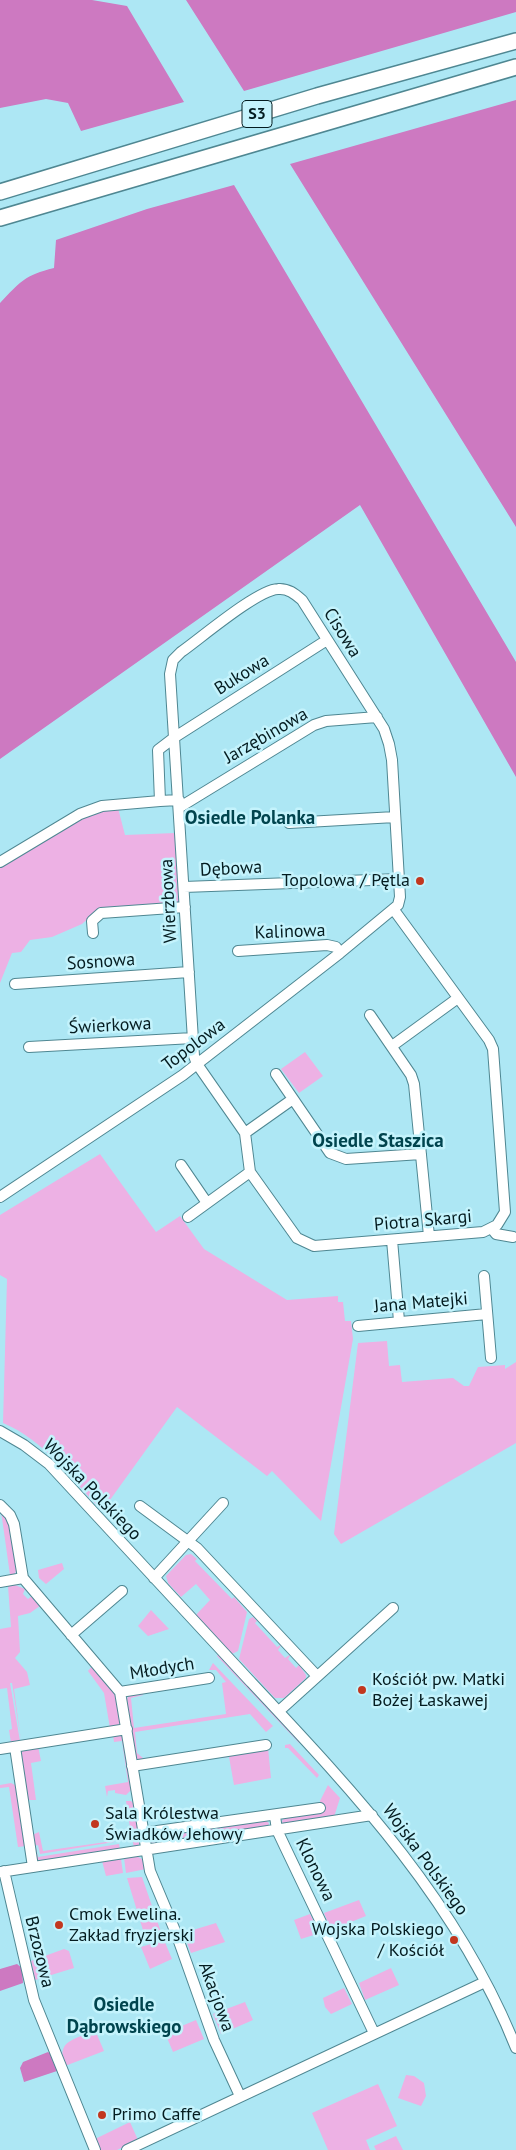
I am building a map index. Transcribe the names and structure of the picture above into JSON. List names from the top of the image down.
{
  "streets": {
    "highway": ["S3"],
    "street": [
      "Cisowa",
      "Bukowa",
      "Jarzębinowa",
      "Dębowa",
      "Wierzbowa",
      "Kalinowa",
      "Sosnowa",
      "Świerkowa",
      "Topolowa",
      "Piotra Skargi",
      "Jana Matejki",
      "Wojska Polskiego",
      "Młodych",
      "Klonowa",
      "Brzozowa",
      "Akacjowa"
    ]
  },
  "crossings": [
    ["Cisowa", "Bukowa"],
    ["Cisowa", "Jarzębinowa"],
    ["Cisowa", "Dębowa"],
    ["Cisowa", "Wierzbowa"],
    ["Cisowa", "Topolowa"],
    ["Cisowa", "Piotra Skargi"],
    ["Bukowa", "Wierzbowa"],
    ["Jarzębinowa", "Wierzbowa"],
    ["Dębowa", "Wierzbowa"],
    ["Wierzbowa", "Sosnowa"],
    ["Wierzbowa", "Świerkowa"],
    ["Wierzbowa", "Topolowa"],
    ["Wierzbowa", "Piotra Skargi"],
    ["Kalinowa", "Topolowa"],
    ["Topolowa", "Piotra Skargi"],
    ["Młodych", "Akacjowa"]
  ],
  "districts": ["Osiedle Polanka", "Osiedle Staszica", "Osiedle Dąbrowskiego"],
  "places": [
    "Topolowa / Pętla",
    "Kościół pw. Matki Bożej Łaskawej",
    "Sala Królestwa Świadków Jehowy",
    "Cmok Ewelina. Zakład fryzjerski",
    "Wojska Polskiego / Kościół",
    "Primo Caffe"
  ]
}
